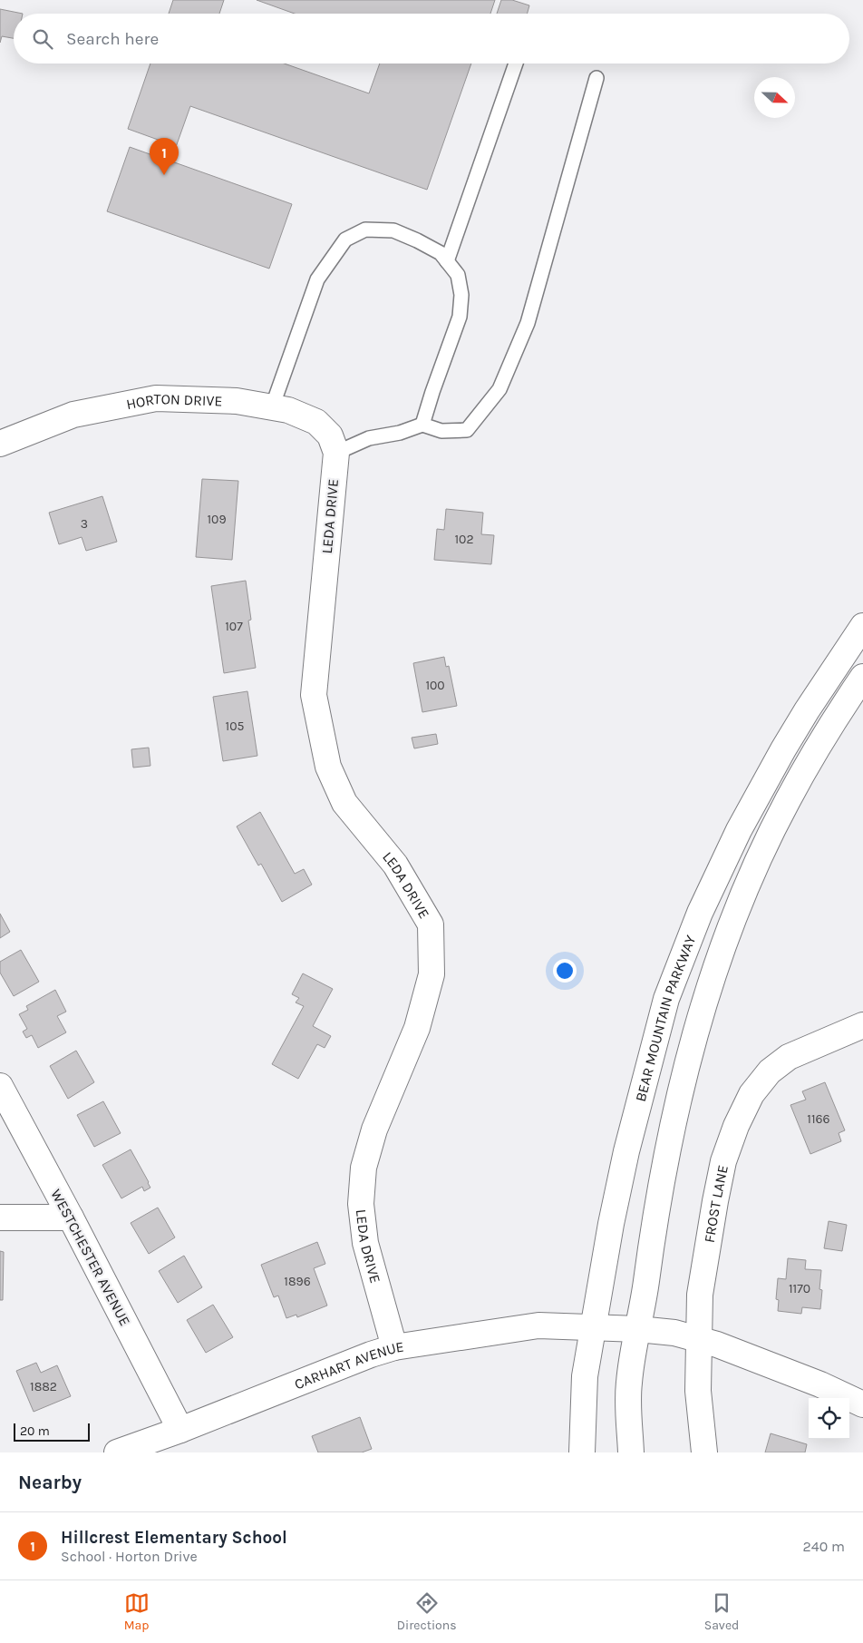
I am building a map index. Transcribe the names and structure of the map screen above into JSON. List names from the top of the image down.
{
  "streets": {
    "main road": [
      "HORTON DRIVE",
      "LEDA DRIVE",
      "BEAR MOUNTAIN PARKWAY",
      "FROST LANE",
      "WESTCHESTER AVENUE",
      "CARHART AVENUE"
    ]
  },
  "crossings": [
    ["HORTON DRIVE", "LEDA DRIVE"],
    ["LEDA DRIVE", "CARHART AVENUE"],
    ["BEAR MOUNTAIN PARKWAY", "CARHART AVENUE"],
    ["FROST LANE", "CARHART AVENUE"],
    ["WESTCHESTER AVENUE", "CARHART AVENUE"]
  ],
  "house_numbers": [
    "109",
    "3",
    "102",
    "107",
    "100",
    "105",
    "1166",
    "1896",
    "1170",
    "1882"
  ],
  "scale_bar": "20 m",
  "north": "right",
  "page": {
    "search": "Search here",
    "pins": "1",
    "scale": "20 m",
    "heading": "Nearby",
    "list": [
      {
        "mark": "1",
        "name": "Hillcrest Elementary School",
        "note": "School · Horton Drive",
        "value": "240 m"
      }
    ],
    "nav": ["Map", "Directions", "Saved"]
  }
}
